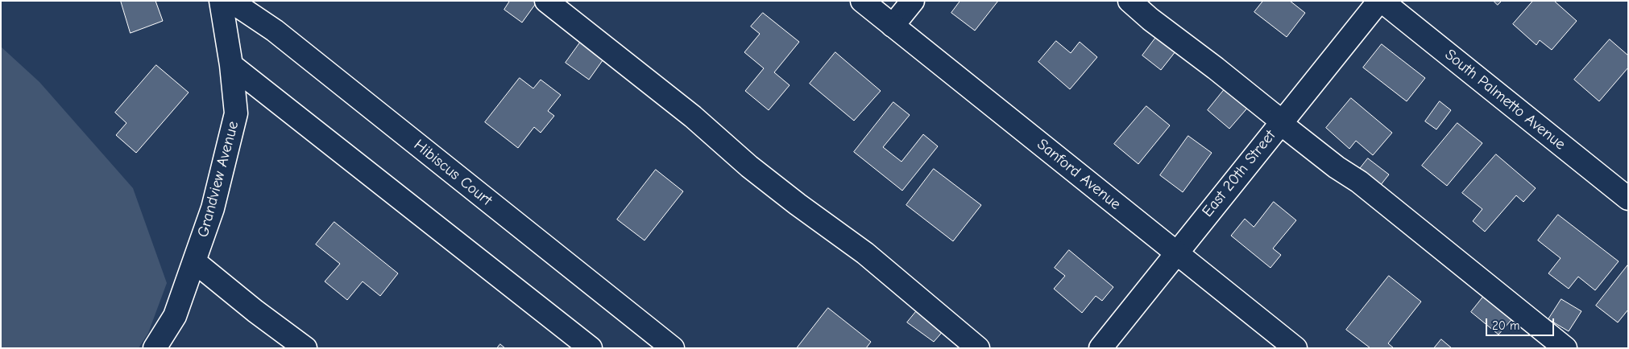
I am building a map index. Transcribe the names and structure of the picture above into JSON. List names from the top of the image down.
{
  "streets": {
    "street": [
      "South Palmetto Avenue",
      "Hibiscus Court",
      "East 20th Street",
      "Sanford Avenue",
      "Grandview Avenue"
    ]
  },
  "crossings": [
    ["South Palmetto Avenue", "East 20th Street"],
    ["East 20th Street", "Sanford Avenue"]
  ],
  "scale_bar": "20 m"
}
